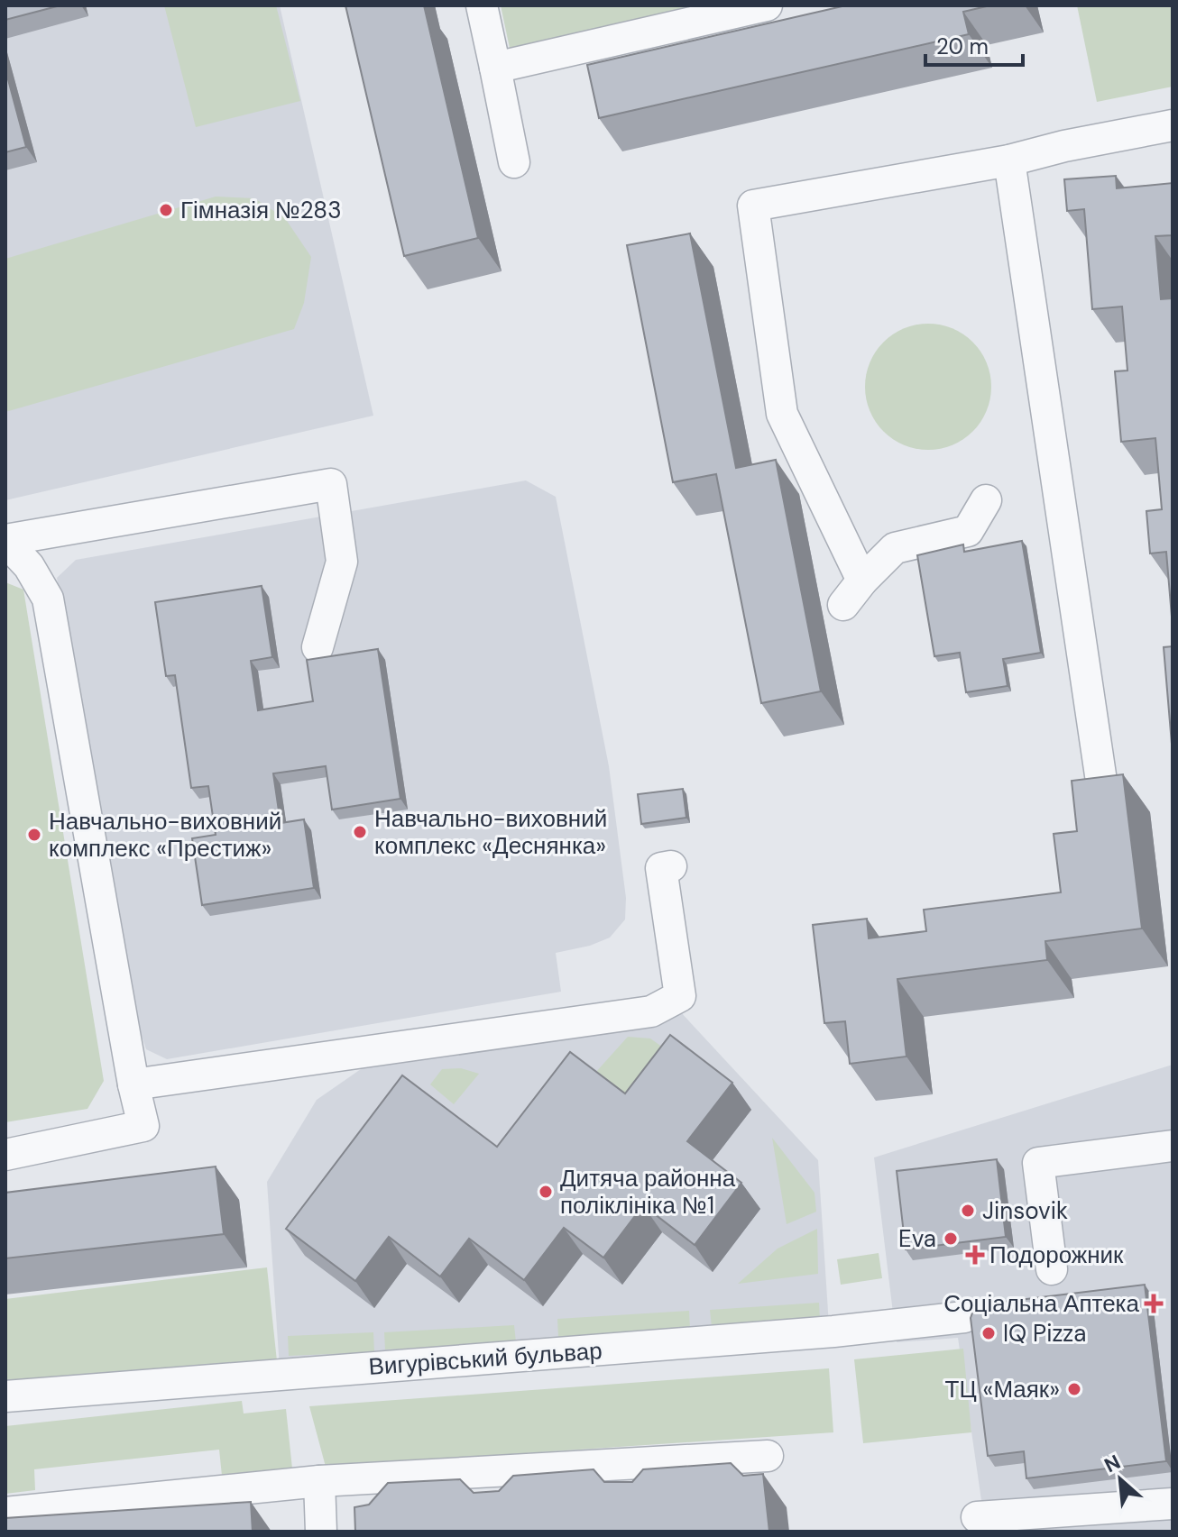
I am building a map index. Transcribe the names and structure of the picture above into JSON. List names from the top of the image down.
{
  "streets": {
    "street": ["Вигурівський бульвар"]
  },
  "places": {
    "other": [
      "Гімназія №283",
      "Навчально-виховний комплекс «Деснянка»",
      "Навчально-виховний комплекс «Престиж»",
      "Дитяча районна поліклініка №1",
      "Jinsovik",
      "Eva",
      "IQ Pizza",
      "ТЦ «Маяк»"
    ],
    "health": ["Подорожник", "Соціальна Аптека"]
  },
  "scale_bar": "20 m",
  "north": "top left"
}
